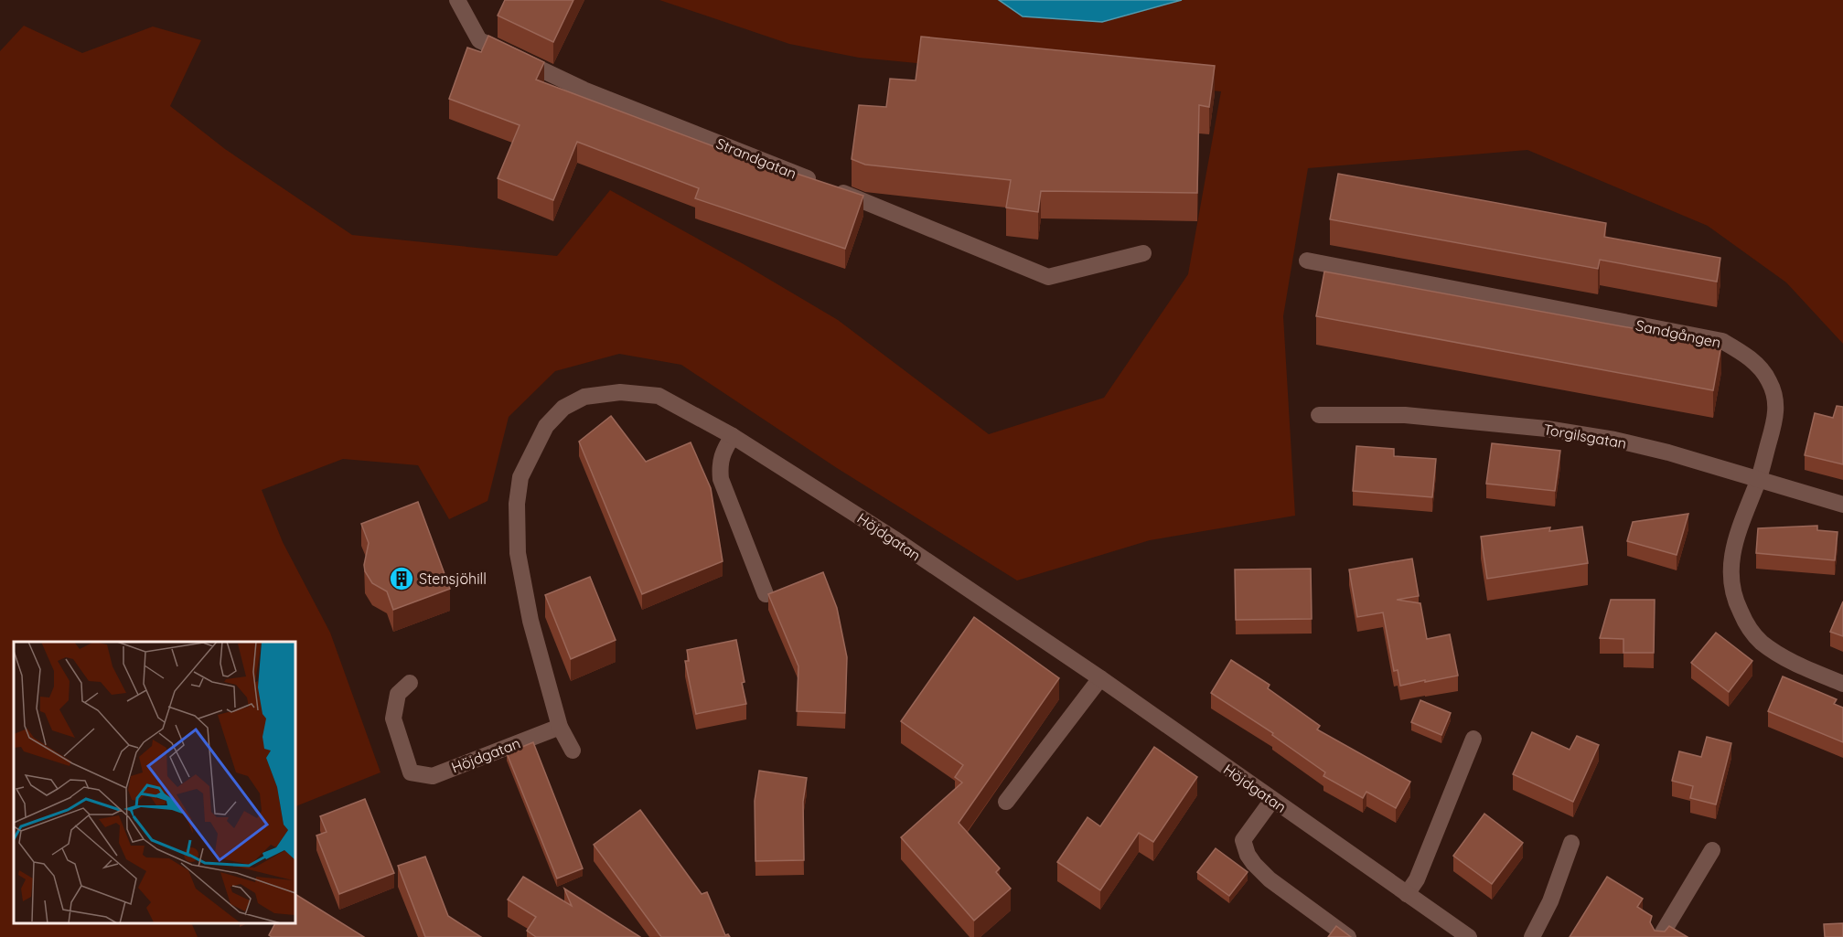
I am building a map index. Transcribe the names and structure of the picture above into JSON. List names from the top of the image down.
{
  "streets": {
    "street": [
      "Strandgatan",
      "Sandgången",
      "Torgilsgatan",
      "Höjdgatan"
    ]
  },
  "crossings": [
    ["Sandgången", "Torgilsgatan"]
  ],
  "places": {
    "building": ["Stensjöhill"]
  }
}
